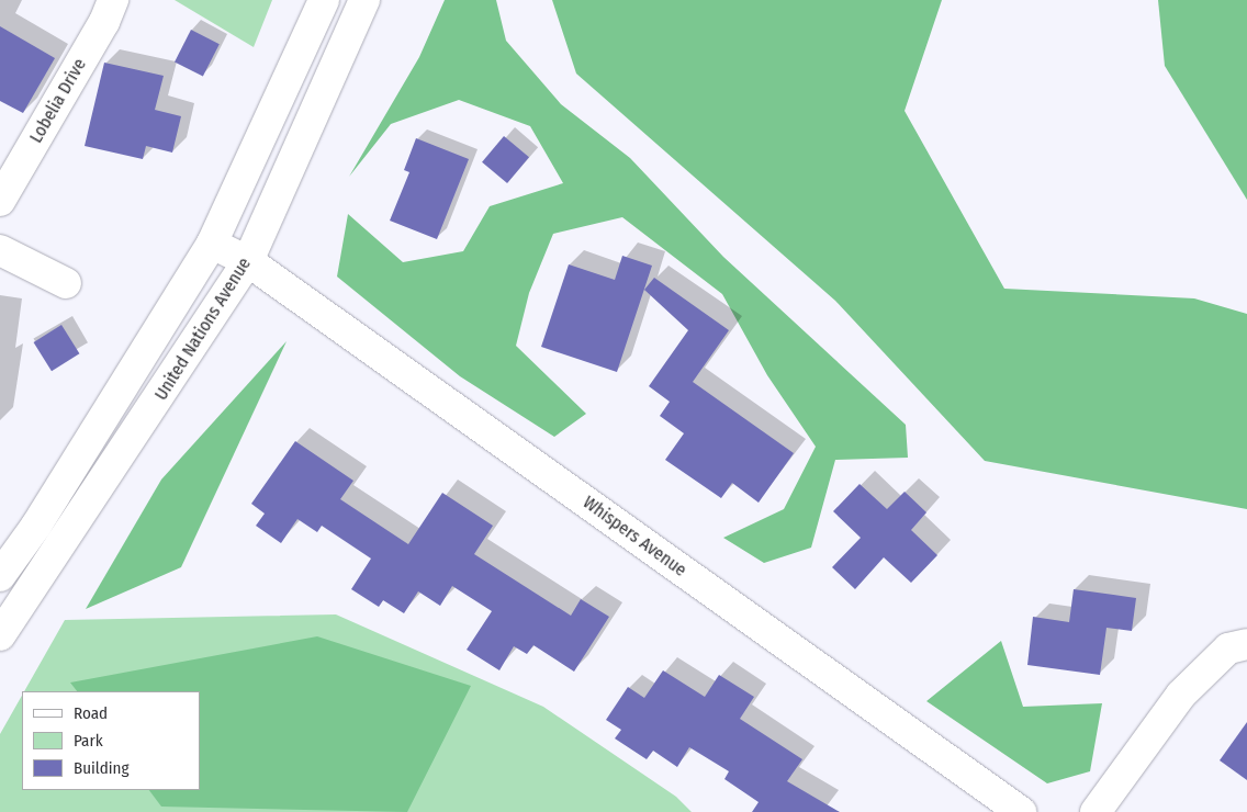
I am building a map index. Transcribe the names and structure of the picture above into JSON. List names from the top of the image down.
{
  "streets": {
    "street": ["Lobelia Drive", "United Nations Avenue", "Whispers Avenue"]
  },
  "crossings": [
    ["United Nations Avenue", "Whispers Avenue"]
  ],
  "legend": ["Road", "Park", "Building"]
}
